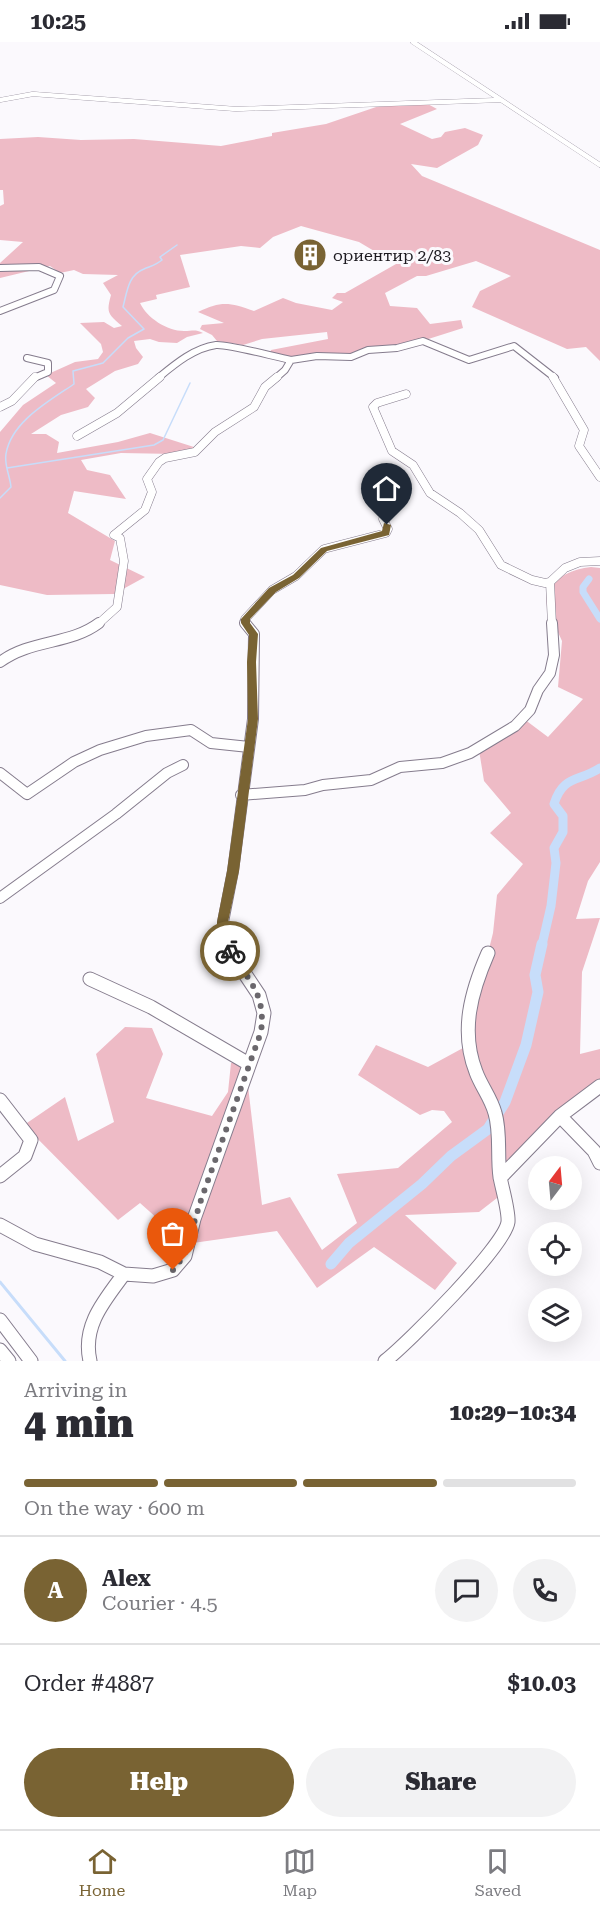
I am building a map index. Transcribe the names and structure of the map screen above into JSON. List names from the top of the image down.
{
  "places": {
    "building": ["ориентир 2/83"]
  },
  "north": "top",
  "page": {
    "status": "10:25",
    "heading": ["4 min", "Arriving in", "10:29–10:34"],
    "panel": [
      "Alex",
      "Courier · 4.5",
      "Order #4887",
      "$10.03"
    ],
    "bar": "On the way · 600 m",
    "round": "A",
    "buttons": ["Help", "Share"],
    "tabs": ["Home", "Map", "Saved"]
  }
}
